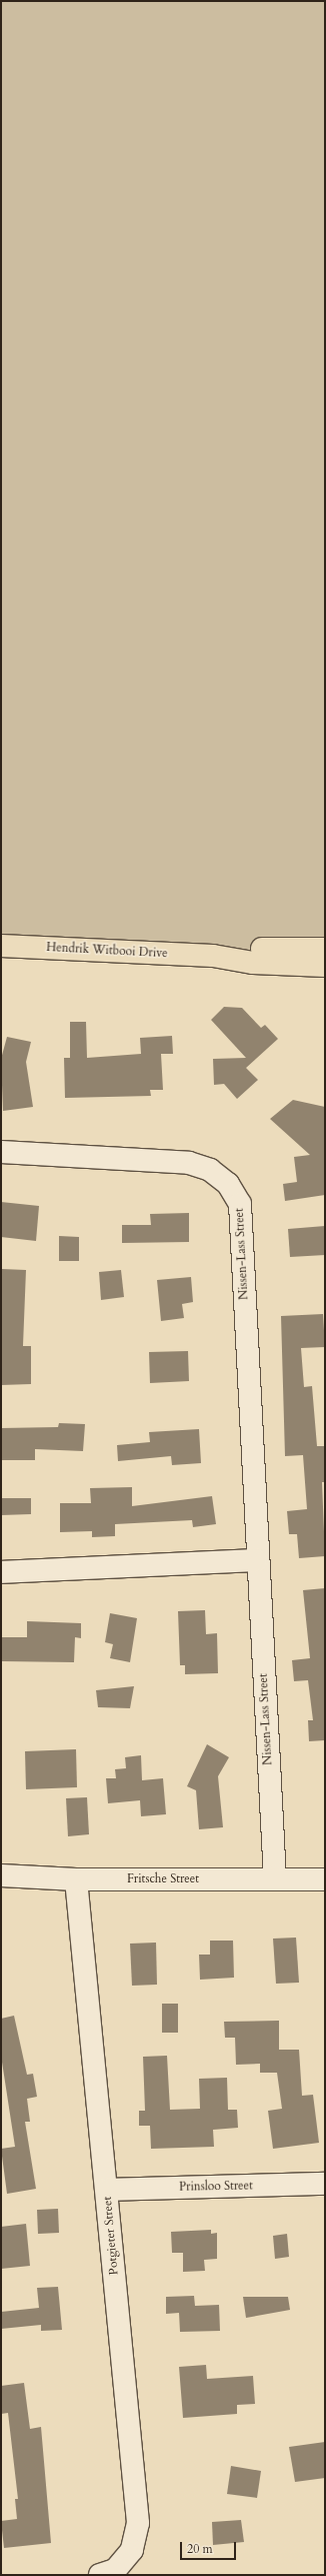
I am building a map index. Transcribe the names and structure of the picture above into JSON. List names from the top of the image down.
{
  "streets": {
    "main road": ["Hendrik Witbooi Drive"],
    "street": [
      "Nissen-Lass Street",
      "Fritsche Street",
      "Prinsloo Street",
      "Potgieter Street"
    ]
  },
  "crossings": [
    ["Nissen-Lass Street", "Fritsche Street"],
    ["Fritsche Street", "Potgieter Street"],
    ["Prinsloo Street", "Potgieter Street"]
  ],
  "scale_bar": "20 m"
}
